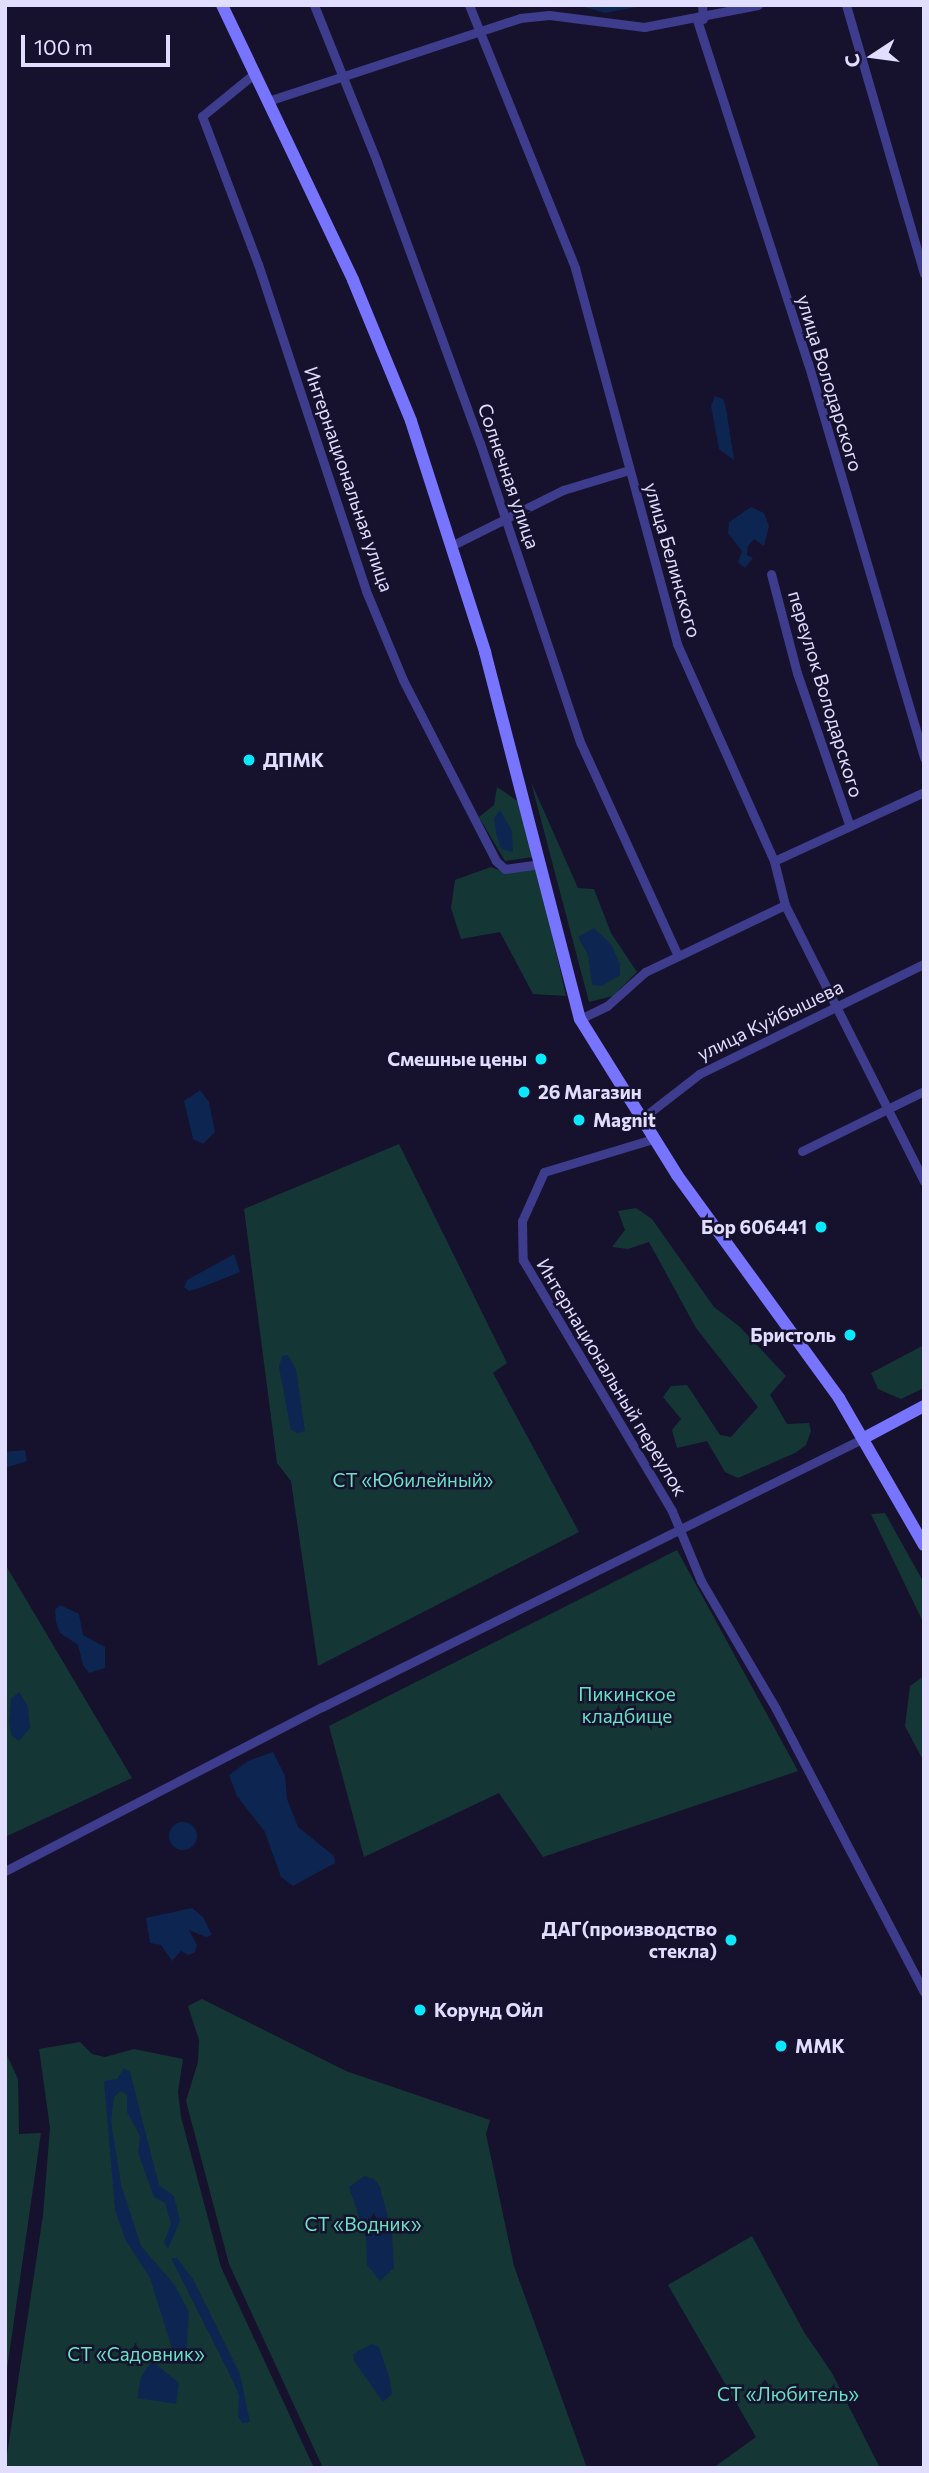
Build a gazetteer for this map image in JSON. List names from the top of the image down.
{
  "streets": {
    "street": [
      "улица Володарского",
      "Солнечная улица",
      "Интернациональная улица",
      "улица Белинского",
      "переулок Володарского",
      "улица Куйбышева",
      "Интернациональный переулок"
    ]
  },
  "crossings": [
    ["улица Белинского", "улица Куйбышева"]
  ],
  "parks": [
    "СТ «Юбилейный»",
    "Пикинское кладбище",
    "СТ «Водник»",
    "СТ «Садовник»",
    "СТ «Любитель»"
  ],
  "places": [
    "ДПМК",
    "Смешные цены",
    "26 Магазин",
    "Magnit",
    "Бор 606441",
    "Бристоль",
    "ДАГ(производство стекла)",
    "Корунд Ойл",
    "ММК"
  ],
  "scale_bar": "100 m",
  "north": "left"
}
